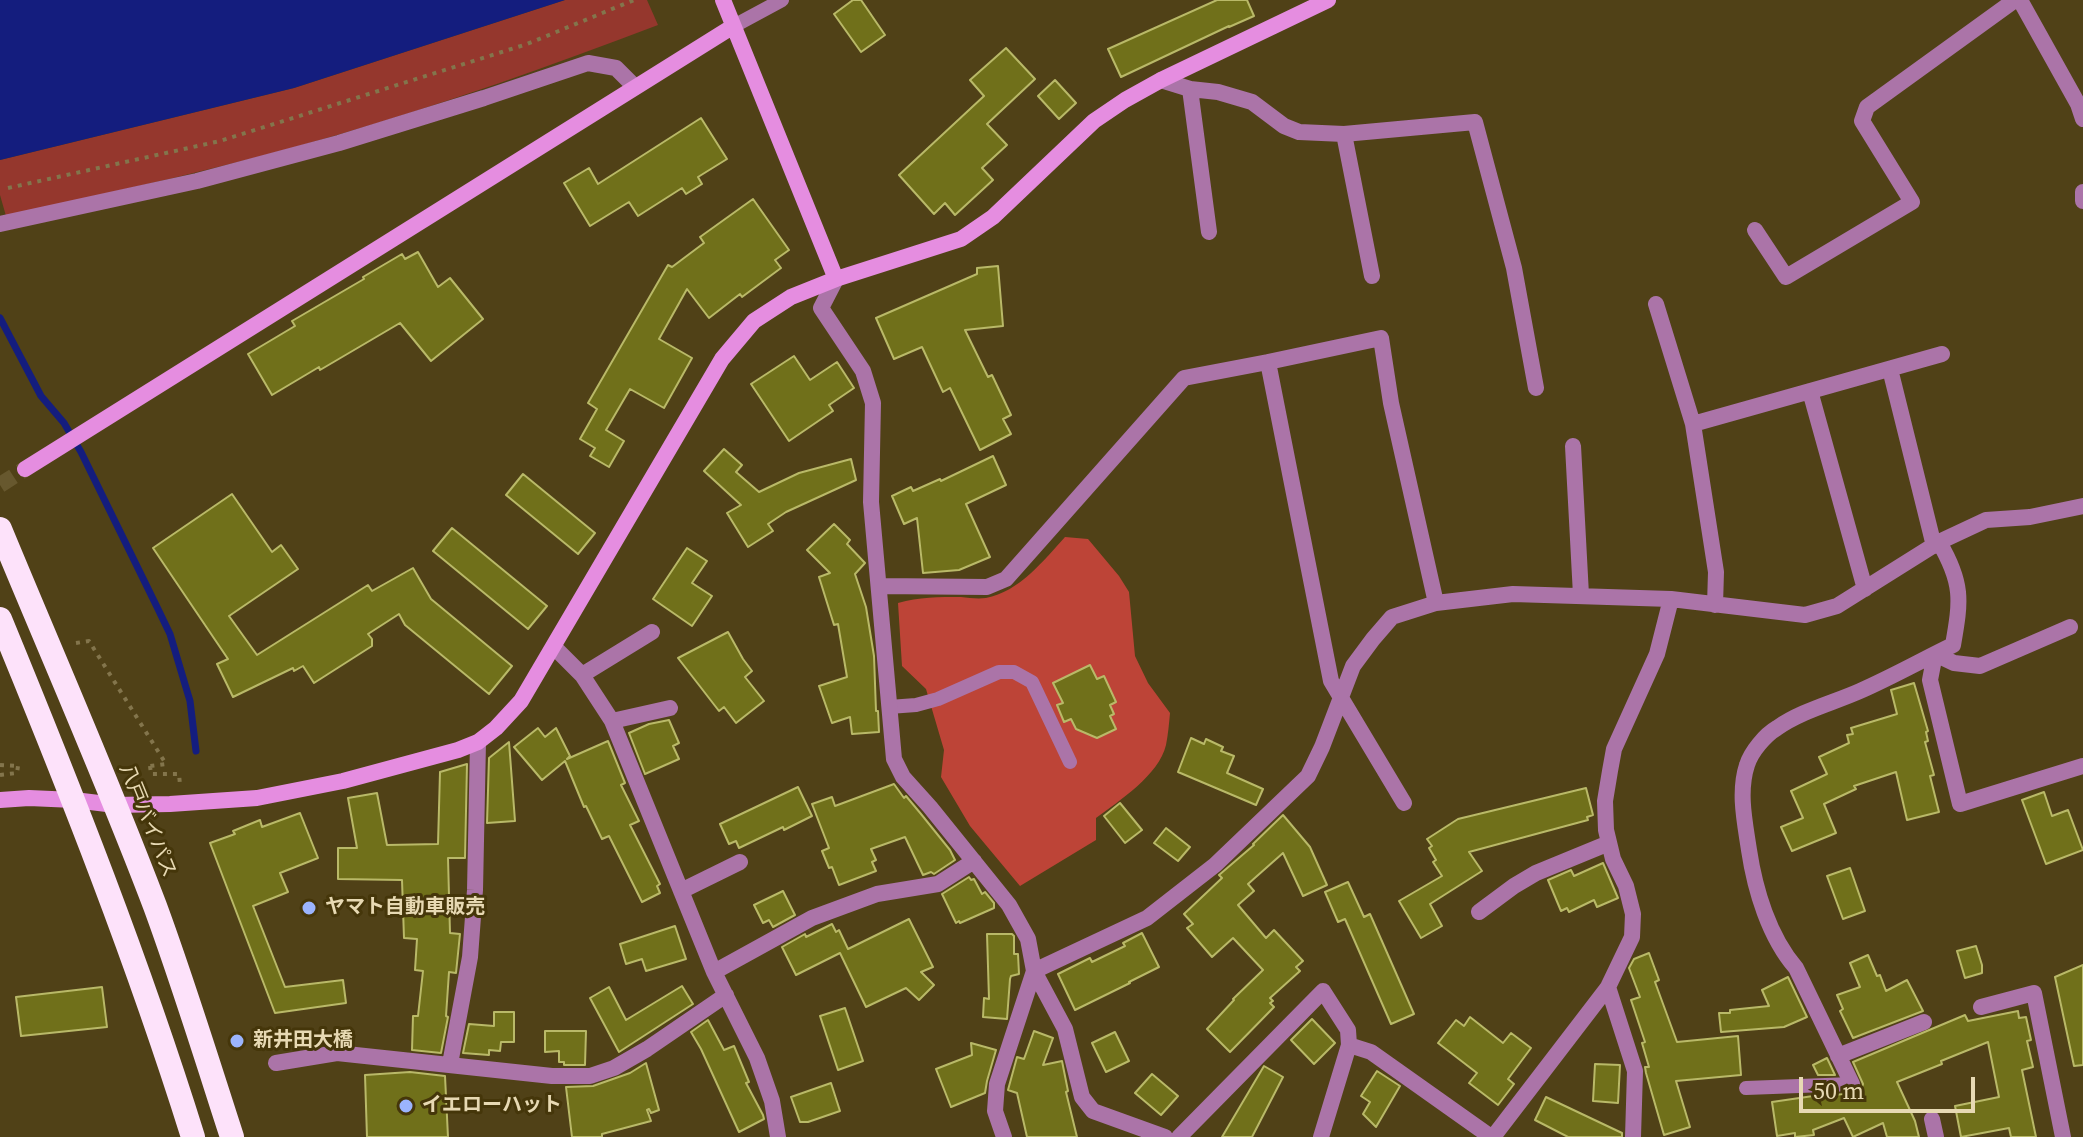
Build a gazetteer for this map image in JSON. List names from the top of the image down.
{
  "streets": {
    "highway": ["八戸バイパス"]
  },
  "places": ["ヤマト自動車販売", "新井田大橋", "イエローハット"],
  "scale_bar": "50 m"
}
